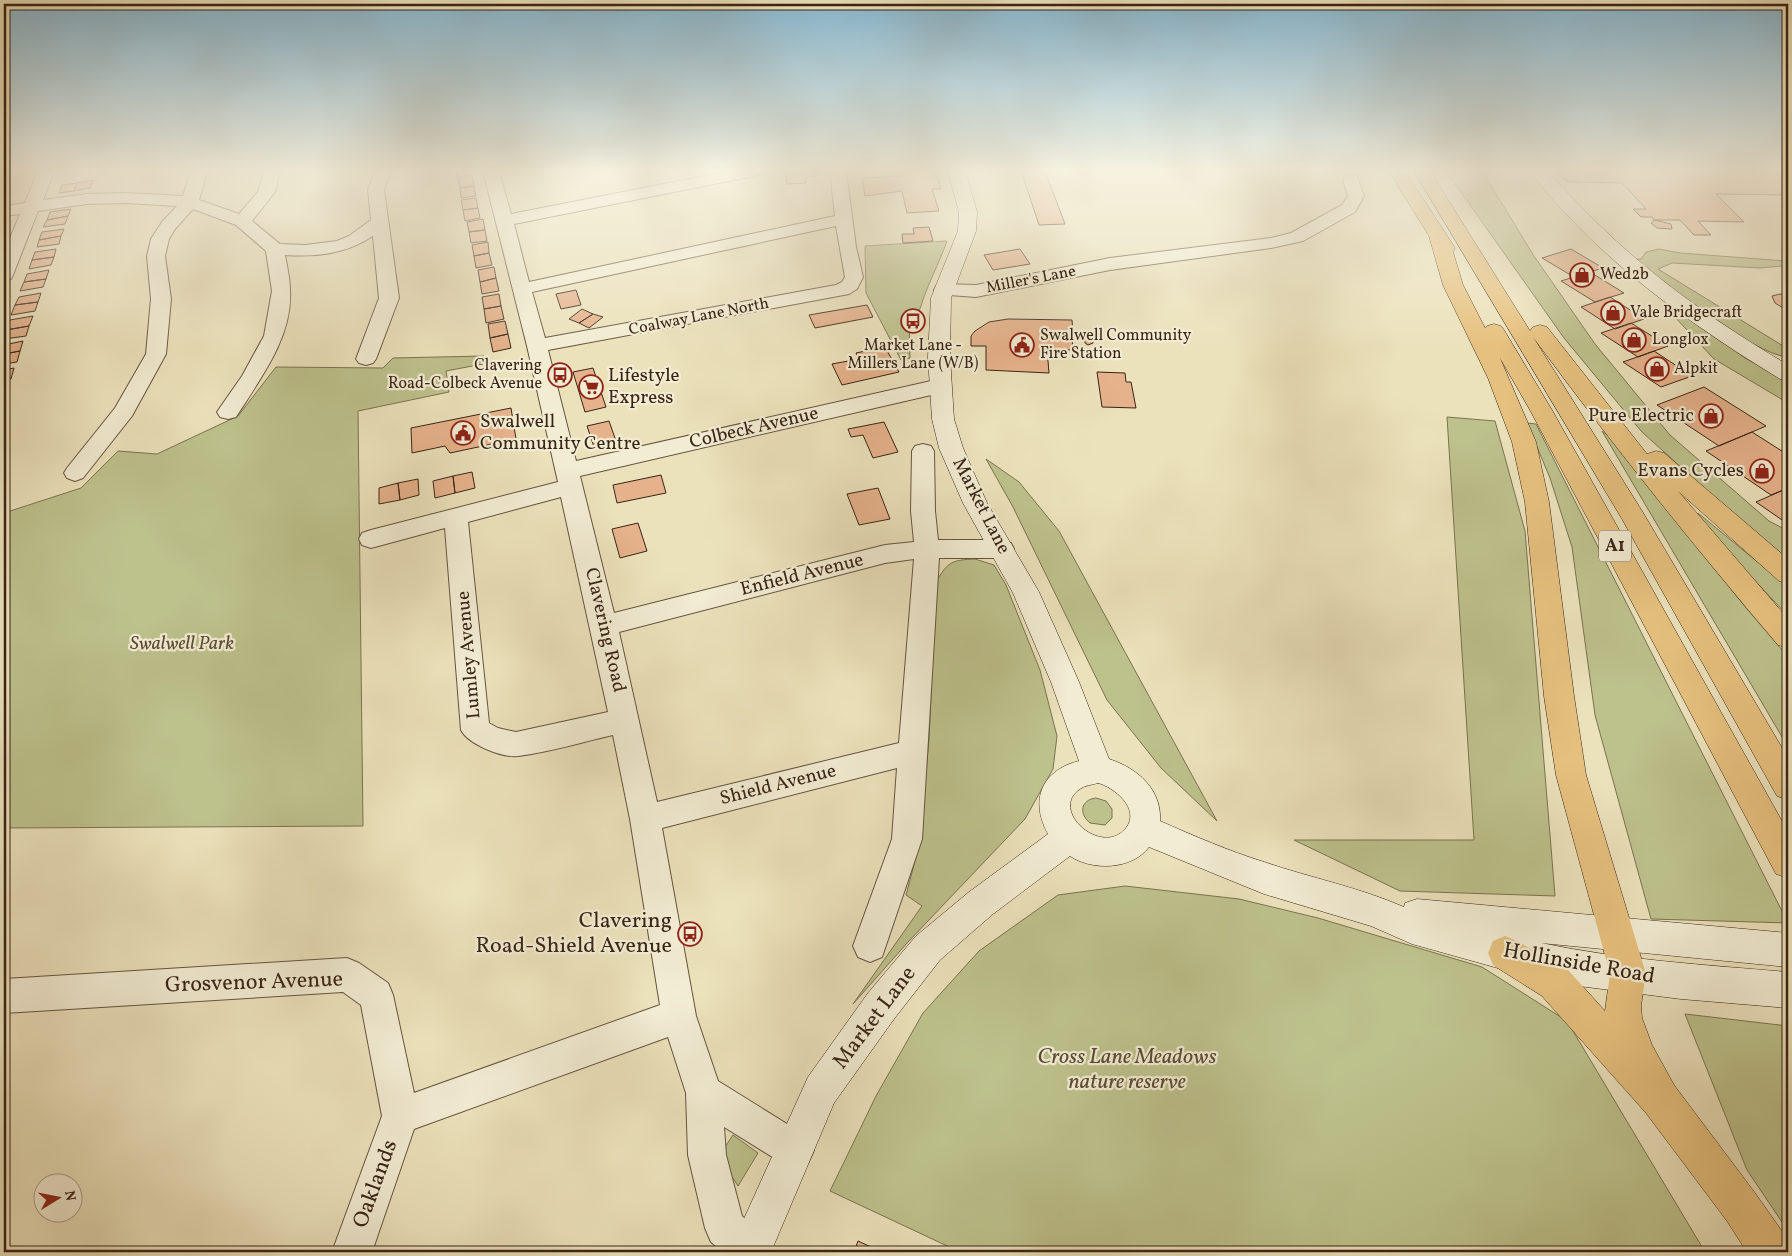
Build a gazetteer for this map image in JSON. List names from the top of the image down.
{
  "streets": {
    "highway": ["A1"],
    "street": [
      "Miller's Lane",
      "Coalway Lane North",
      "Colbeck Avenue",
      "Market Lane",
      "Enfield Avenue",
      "Clavering Road",
      "Lumley Avenue",
      "Shield Avenue",
      "Hollinside Road",
      "Grosvenor Avenue",
      "Oaklands"
    ]
  },
  "crossings": [
    ["Miller's Lane", "Market Lane"],
    ["Coalway Lane North", "Clavering Road"],
    ["Colbeck Avenue", "Market Lane"],
    ["Colbeck Avenue", "Clavering Road"],
    ["Colbeck Avenue", "Lumley Avenue"],
    ["Market Lane", "Enfield Avenue"],
    ["Market Lane", "Clavering Road"],
    ["Market Lane", "Shield Avenue"],
    ["Market Lane", "Hollinside Road"],
    ["Enfield Avenue", "Clavering Road"],
    ["Clavering Road", "Lumley Avenue"],
    ["Clavering Road", "Shield Avenue"],
    ["Grosvenor Avenue", "Oaklands"]
  ],
  "parks": ["Swalwell Park", "Cross Lane Meadows nature reserve"],
  "places": {
    "shop": [
      "Wed2b",
      "Vale Bridgecraft",
      "Longlox",
      "Alpkit",
      "Pure Electric",
      "Evans Cycles"
    ],
    "bus stop": ["Market Lane - Millers Lane (W/B)", "Clavering Road-Colbeck Avenue", "Clavering Road-Shield Avenue"],
    "public building": ["Swalwell Community Fire Station", "Swalwell Community Centre"],
    "supermarket": ["Lifestyle Express"]
  },
  "north": "right"
}
